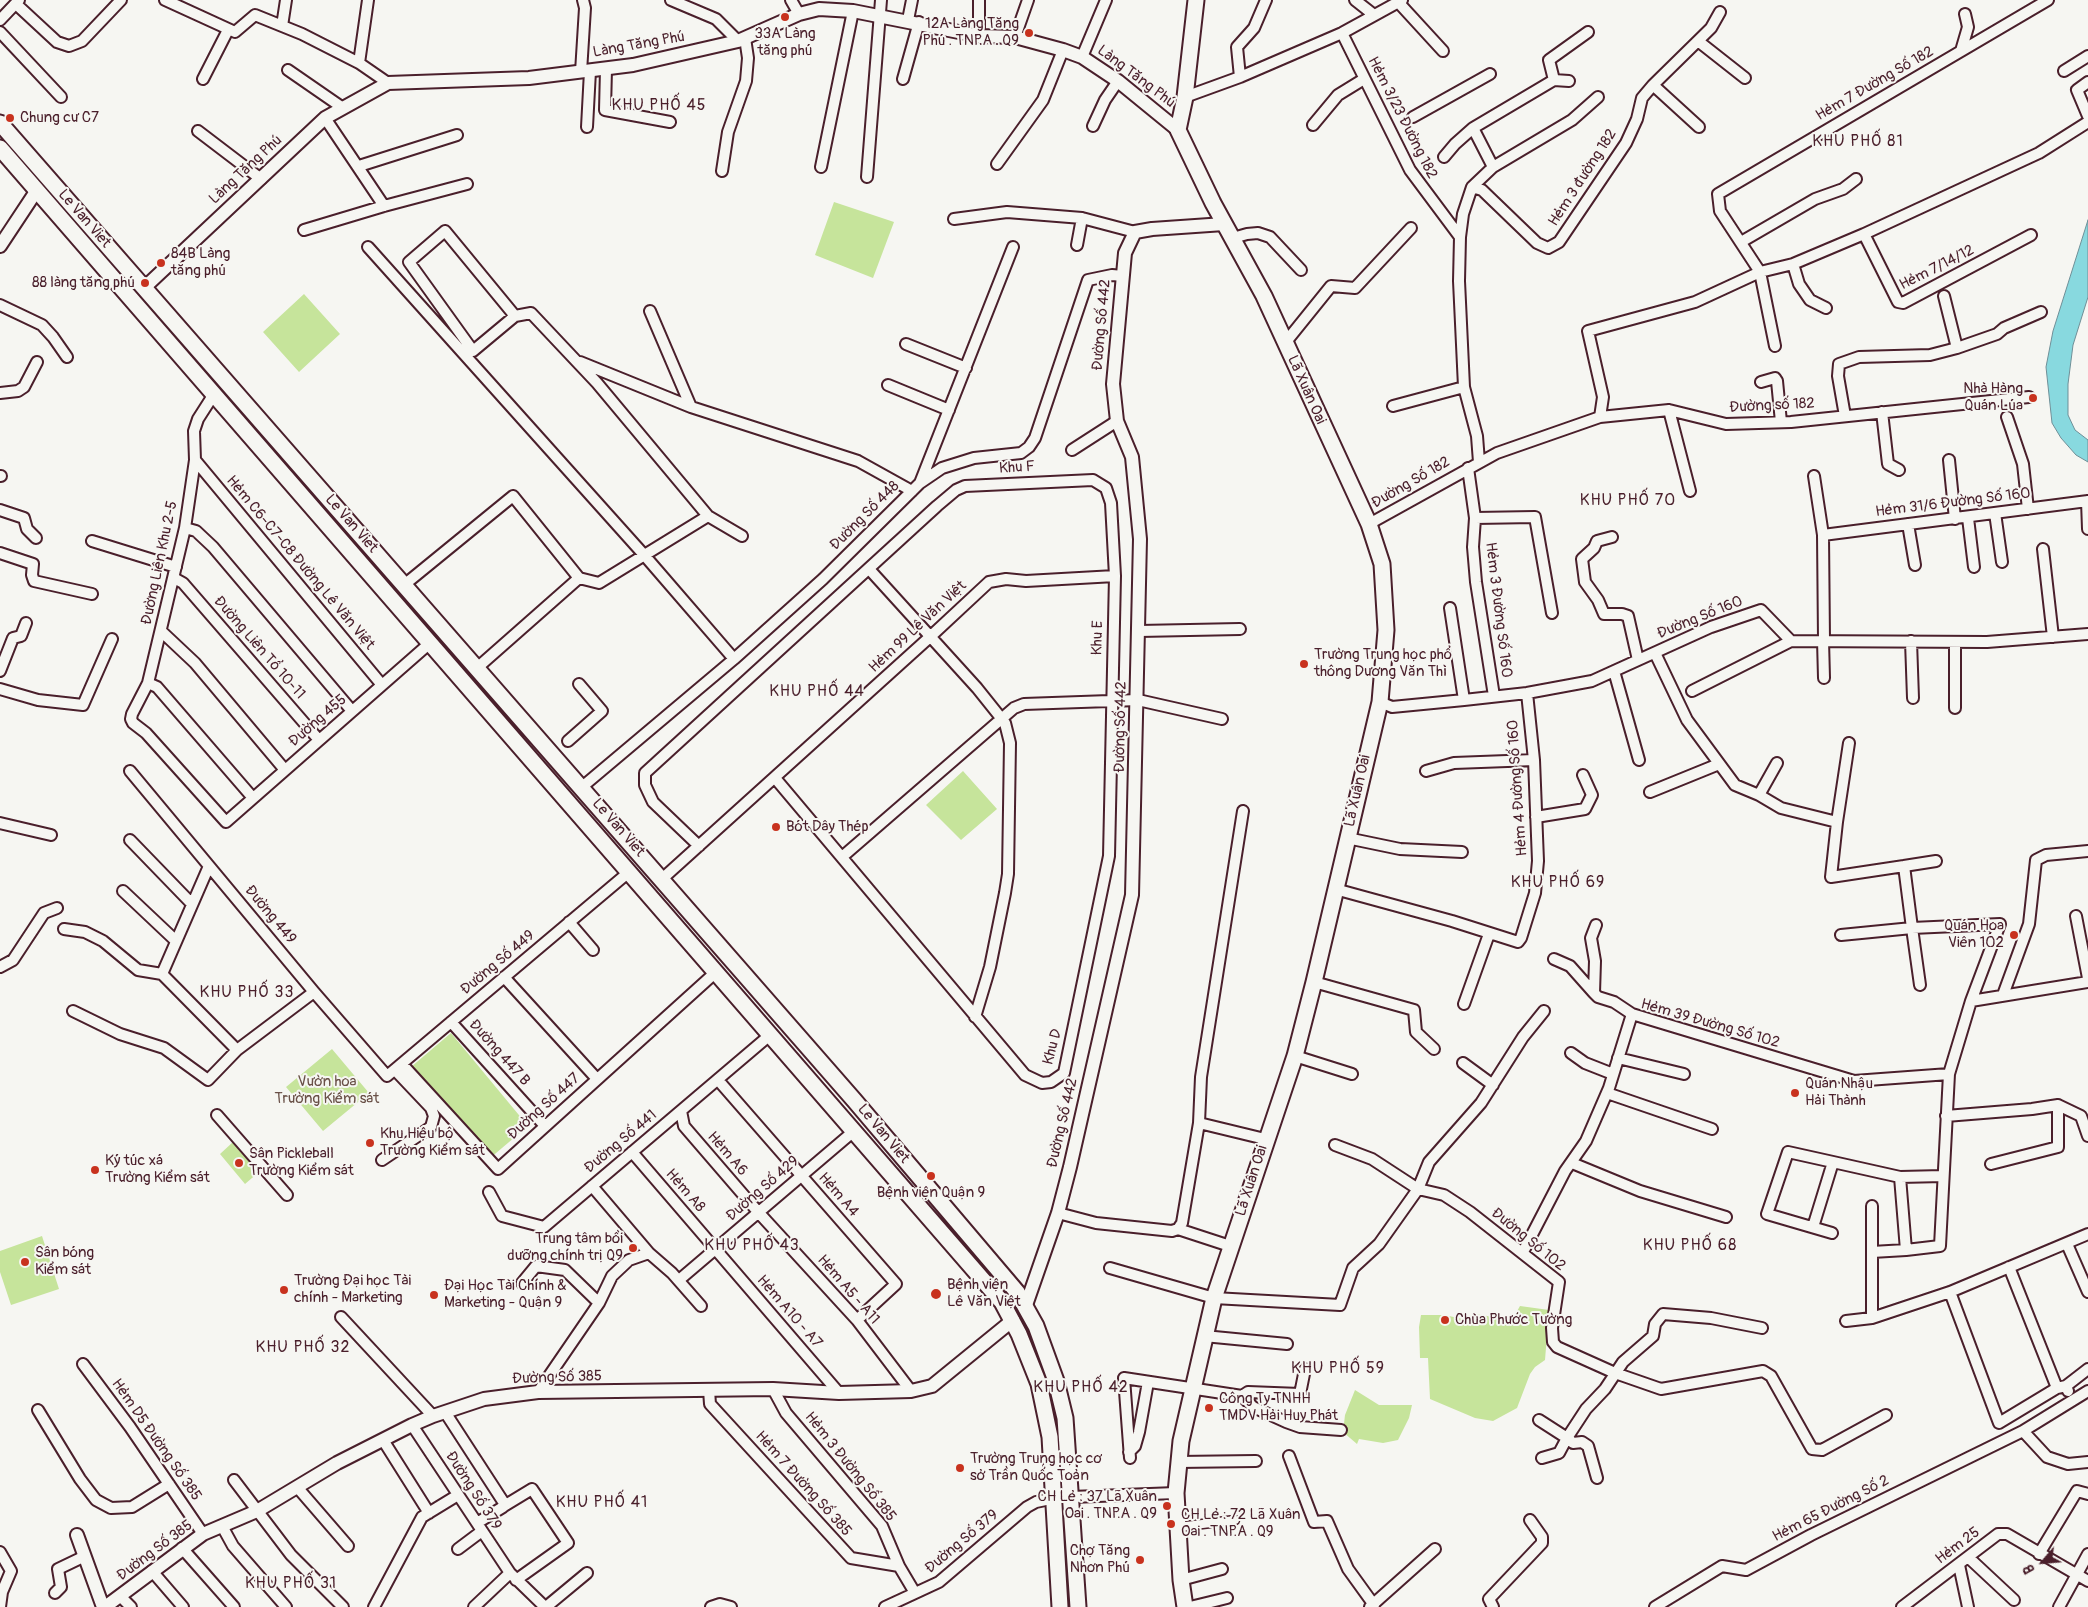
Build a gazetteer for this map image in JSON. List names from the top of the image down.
{
  "streets": {
    "main road": ["Le Van Viet", "Lã Xuân Oai"],
    "street": [
      "Làng Tăng Phú",
      "Hẻm 7 Đường Số 182",
      "Hẻm 3/23 Đường 182",
      "Hẻm 3 đường 182",
      "Hẻm 7/14/12",
      "Đường Số 442",
      "Đường số 182",
      "Khu F",
      "Đường Số 182",
      "Hẻm 31/6 Đường Số 160",
      "Đường Số 448",
      "Đường Liên Khu 2-5",
      "Hẻm C6-C7-C8 Đường Lê Văn Việt",
      "Hẻm 3 Đường Số 160",
      "Đường Số 160",
      "Hẻm 99 Lê Văn Việt",
      "Khu E",
      "Đường Liên Tổ 10-11",
      "Đường 455",
      "Hẻm 4 Đường Số 160",
      "Đường 449",
      "Đường Số 449",
      "Hẻm 39 Đường Số 102",
      "Khu D",
      "Đường 447 B",
      "Đường Số 447",
      "Đường Số 441",
      "Hẻm A6",
      "Đường Số 429",
      "Hẻm A8",
      "Hẻm A4",
      "Đường Số 102",
      "Hẻm A5 - A11",
      "Hẻm A10 - A7",
      "Đường Số 385",
      "Hẻm D5 Đường Số 385",
      "Hẻm 3 Đường Số 385",
      "Hẻm 7 Đường Số 385",
      "Đường Số 379",
      "Hẻm 65 Đường Số 2",
      "Hẻm 25"
    ]
  },
  "crossings": [
    ["Làng Tăng Phú", "Le Van Viet"],
    ["Làng Tăng Phú", "Lã Xuân Oai"],
    ["Le Van Viet", "Đường Số 442"],
    ["Le Van Viet", "Đường Số 448"],
    ["Le Van Viet", "Đường Liên Khu 2-5"],
    ["Le Van Viet", "Hẻm 99 Lê Văn Việt"],
    ["Le Van Viet", "Đường 455"],
    ["Le Van Viet", "Đường Số 449"],
    ["Le Van Viet", "Đường Số 447"],
    ["Le Van Viet", "Đường Số 441"],
    ["Le Van Viet", "Đường Số 429"],
    ["Le Van Viet", "Đường Số 385"],
    ["Le Van Viet", "Đường Số 379"],
    ["Đường Số 442", "Đường Số 448"],
    ["Lã Xuân Oai", "Đường Số 182"],
    ["Lã Xuân Oai", "Đường Số 160"],
    ["Đường số 182", "Đường Số 182"],
    ["Đường số 182", "Hẻm 3 Đường Số 160"],
    ["Khu F", "Hẻm 99 Lê Văn Việt"],
    ["Khu F", "Khu E"],
    ["Đường Số 182", "Hẻm 3 Đường Số 160"],
    ["Đường Liên Khu 2-5", "Hẻm C6-C7-C8 Đường Lê Văn Việt"],
    ["Đường Liên Khu 2-5", "Đường Liên Tổ 10-11"],
    ["Đường Liên Khu 2-5", "Đường 455"],
    ["Hẻm C6-C7-C8 Đường Lê Văn Việt", "Đường 455"],
    ["Hẻm 3 Đường Số 160", "Đường Số 160"],
    ["Đường Số 160", "Hẻm 4 Đường Số 160"],
    ["Hẻm 99 Lê Văn Việt", "Khu E"],
    ["Khu E", "Khu D"],
    ["Đường Liên Tổ 10-11", "Đường 455"],
    ["Đường 449", "Đường Số 449"],
    ["Đường 449", "Đường Số 447"],
    ["Đường Số 449", "Đường 447 B"],
    ["Đường Số 449", "Đường Số 447"],
    ["Hẻm 39 Đường Số 102", "Đường Số 102"],
    ["Đường 447 B", "Đường Số 447"],
    ["Đường Số 441", "Hẻm A6"],
    ["Đường Số 441", "Hẻm A8"],
    ["Đường Số 441", "Hẻm A4"],
    ["Hẻm A6", "Đường Số 429"],
    ["Hẻm A6", "Hẻm A5 - A11"],
    ["Đường Số 429", "Hẻm A8"],
    ["Đường Số 429", "Hẻm A4"],
    ["Đường Số 429", "Hẻm A5 - A11"],
    ["Đường Số 429", "Hẻm A10 - A7"],
    ["Hẻm A8", "Hẻm A10 - A7"],
    ["Hẻm A4", "Hẻm A5 - A11"],
    ["Hẻm A5 - A11", "Đường Số 385"],
    ["Hẻm A10 - A7", "Đường Số 385"],
    ["Đường Số 385", "Hẻm D5 Đường Số 385"],
    ["Đường Số 385", "Hẻm 3 Đường Số 385"],
    ["Đường Số 385", "Hẻm 7 Đường Số 385"],
    ["Đường Số 385", "Đường Số 379"],
    ["Hẻm 3 Đường Số 385", "Hẻm 7 Đường Số 385"],
    ["Hẻm 3 Đường Số 385", "Đường Số 379"]
  ],
  "districts": [
    "KHU PHỐ 45",
    "KHU PHỐ 81",
    "KHU PHỐ 70",
    "KHU PHỐ 44",
    "KHU PHỐ 69",
    "KHU PHỐ 33",
    "KHU PHỐ 43",
    "KHU PHỐ 68",
    "KHU PHỐ 32",
    "KHU PHỐ 59",
    "KHU PHỐ 42",
    "KHU PHỐ 41",
    "KHU PHỐ 31"
  ],
  "parks": ["Vườn hoa Trường Kiểm sát"],
  "places": [
    "33A Làng tăng phú",
    "12A Làng Tăng Phú . TNP.A . Q9",
    "Chung cư C7",
    "84B Làng tăng phú",
    "88 làng tăng phú",
    "Nhà Hàng Quán Lúa",
    "Trường Trung học phổ thông Dương Văn Thì",
    "Bót Dây Thép",
    "Quán Hoa Viên 102",
    "Quán Nhậu Hải Thành",
    "Khu Hiệu bộ Trường Kiểm sát",
    "Sân Pickleball Trường Kiểm sát",
    "Ký túc xá Trường Kiểm sát",
    "Bệnh viện Quận 9",
    "Trung tâm bồi dưỡng chính trị Q9",
    "Sân bóng Kiểm sát",
    "Trường Đại học Tài chính - Marketing",
    "Bệnh viện Lê Văn Việt",
    "Đại Học Tài Chính & Marketing - Quận 9",
    "Chùa Phước Tường",
    "Công Ty TNHH TMDV Hải Huy Phát",
    "Trường Trung học cơ sở Trần Quốc Toản",
    "CH Lẻ : 37 Lã Xuân Oai . TNP.A . Q9",
    "CH Lẻ : 72 Lã Xuân Oai . TNP.A . Q9",
    "Chợ Tăng Nhơn Phú"
  ],
  "north": "bottom left"
}
